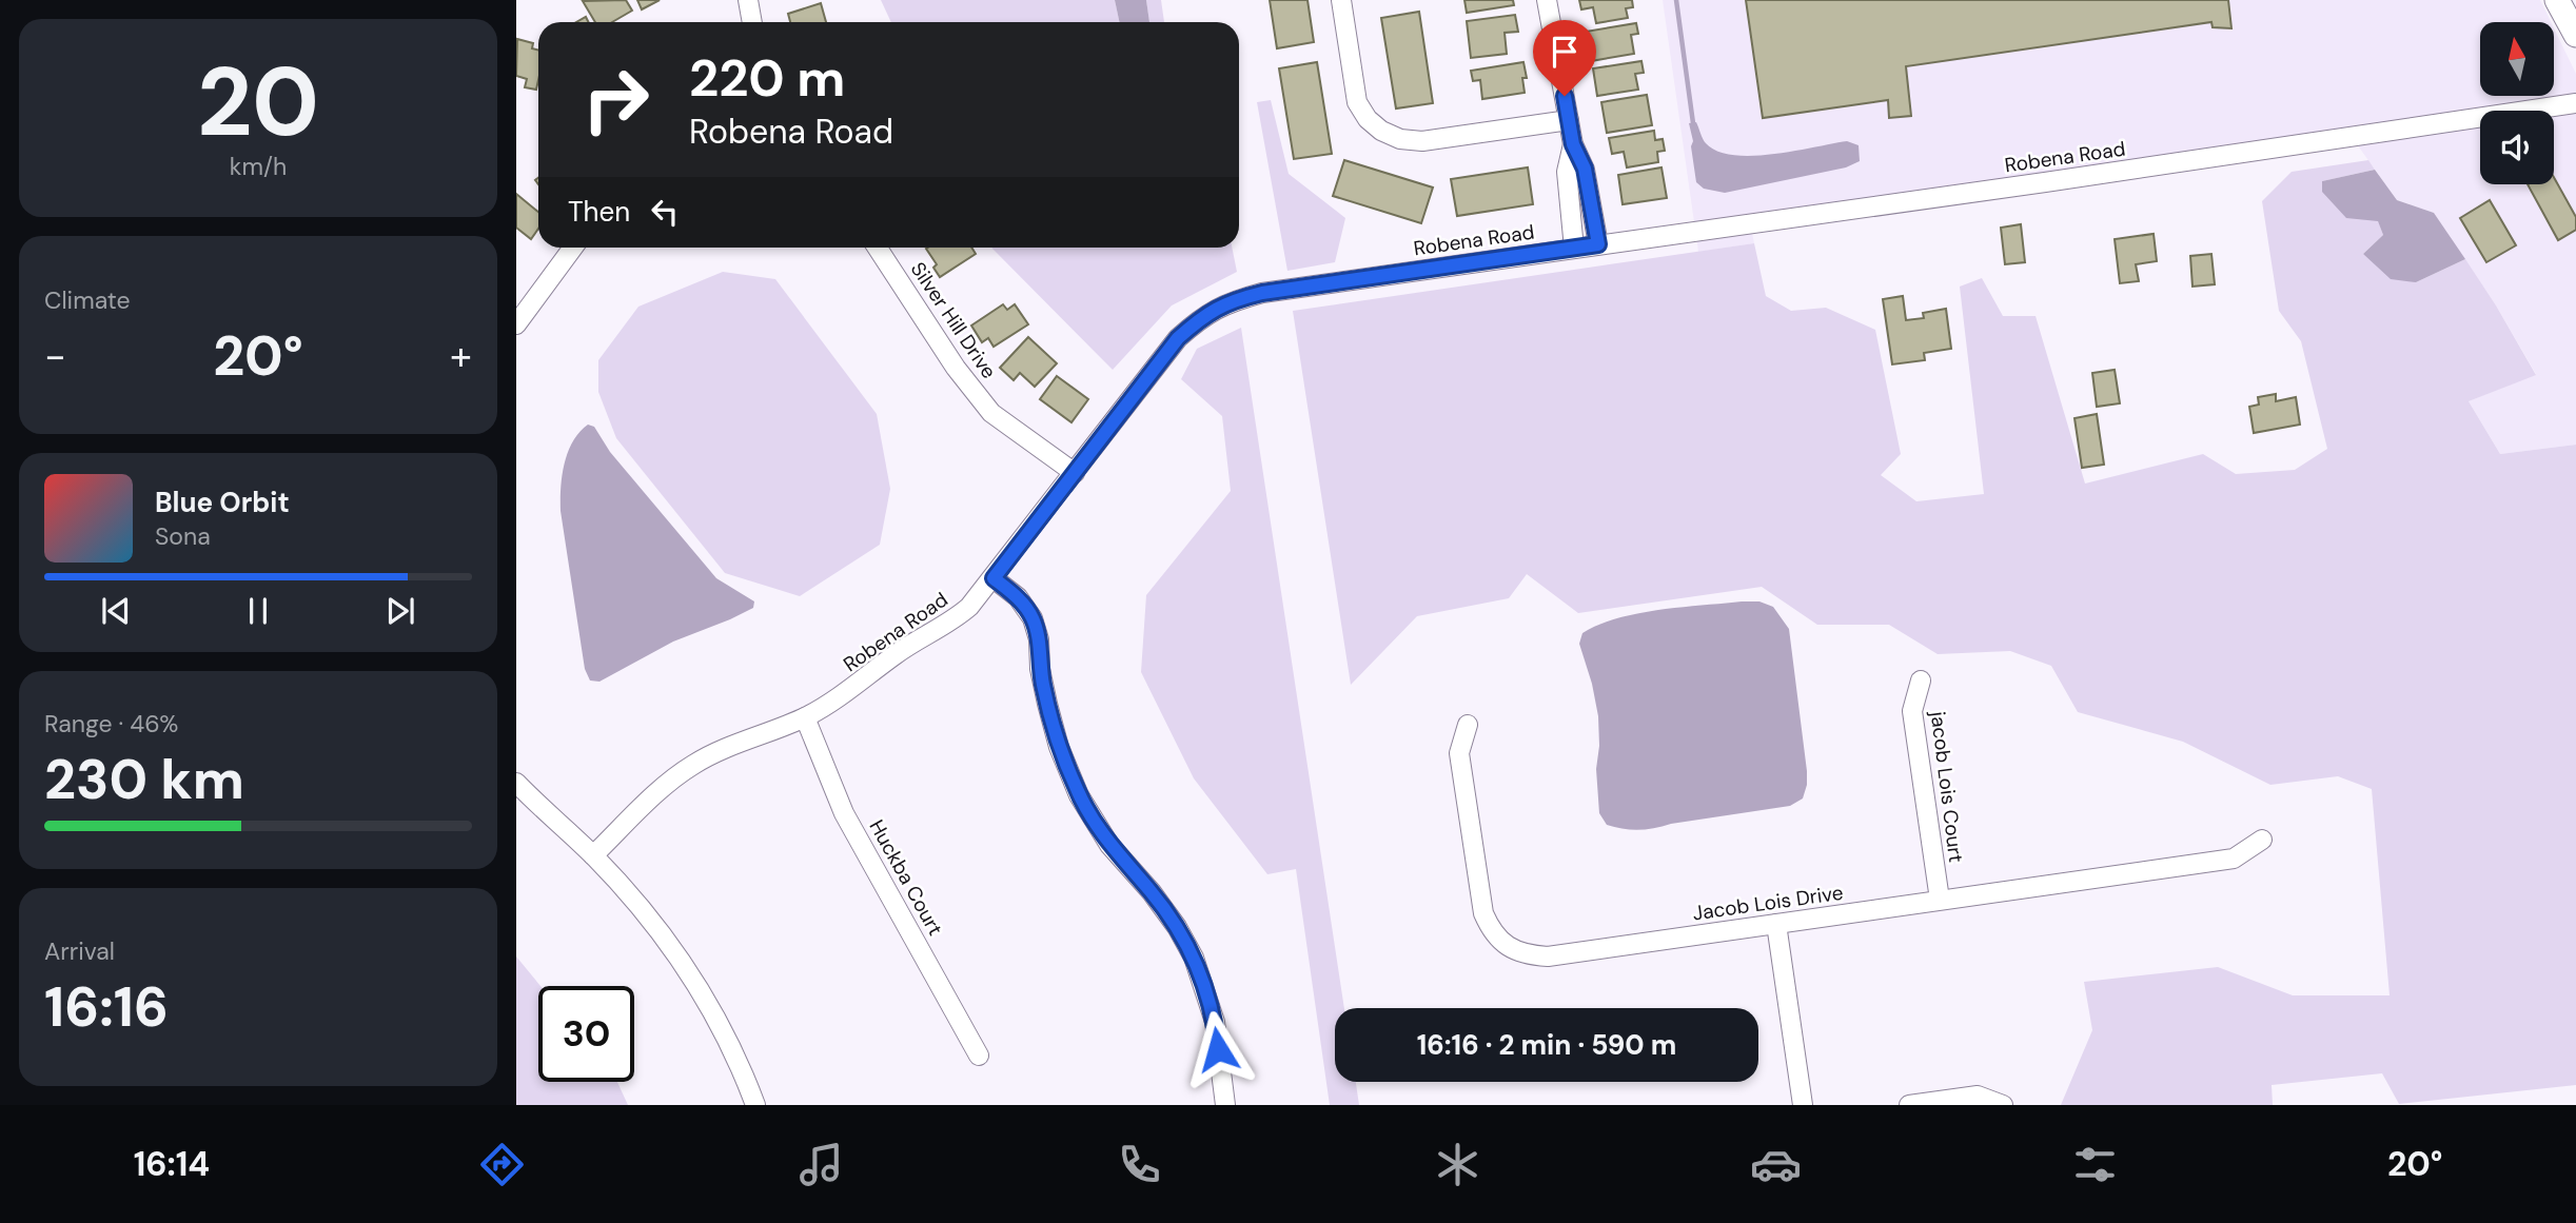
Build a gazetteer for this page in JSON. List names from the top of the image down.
{
  "streets": {
    "street": [
      "Robena Road",
      "Silver Hill Drive",
      "jacob Lois Court",
      "Huckba Court",
      "Jacob Lois Drive"
    ]
  },
  "crossings": [
    ["Robena Road", "Silver Hill Drive"],
    ["Robena Road", "Huckba Court"],
    ["jacob Lois Court", "Jacob Lois Drive"]
  ],
  "north": "top",
  "page": {
    "tile": [
      ["20", "km/h"],
      "Climate",
      ["Range · 46%", "230 km"],
      ["Arrival", "16:16"]
    ],
    "turn": ["220 m", "Robena Road"],
    "then": "Then",
    "heat": ["−", "20°", "+"],
    "song": ["Blue Orbit", "Sona"],
    "limit": "30",
    "trip": "16:16 · 2 min · 590 m",
    "tabs": ["16:14", "20°"]
  }
}
